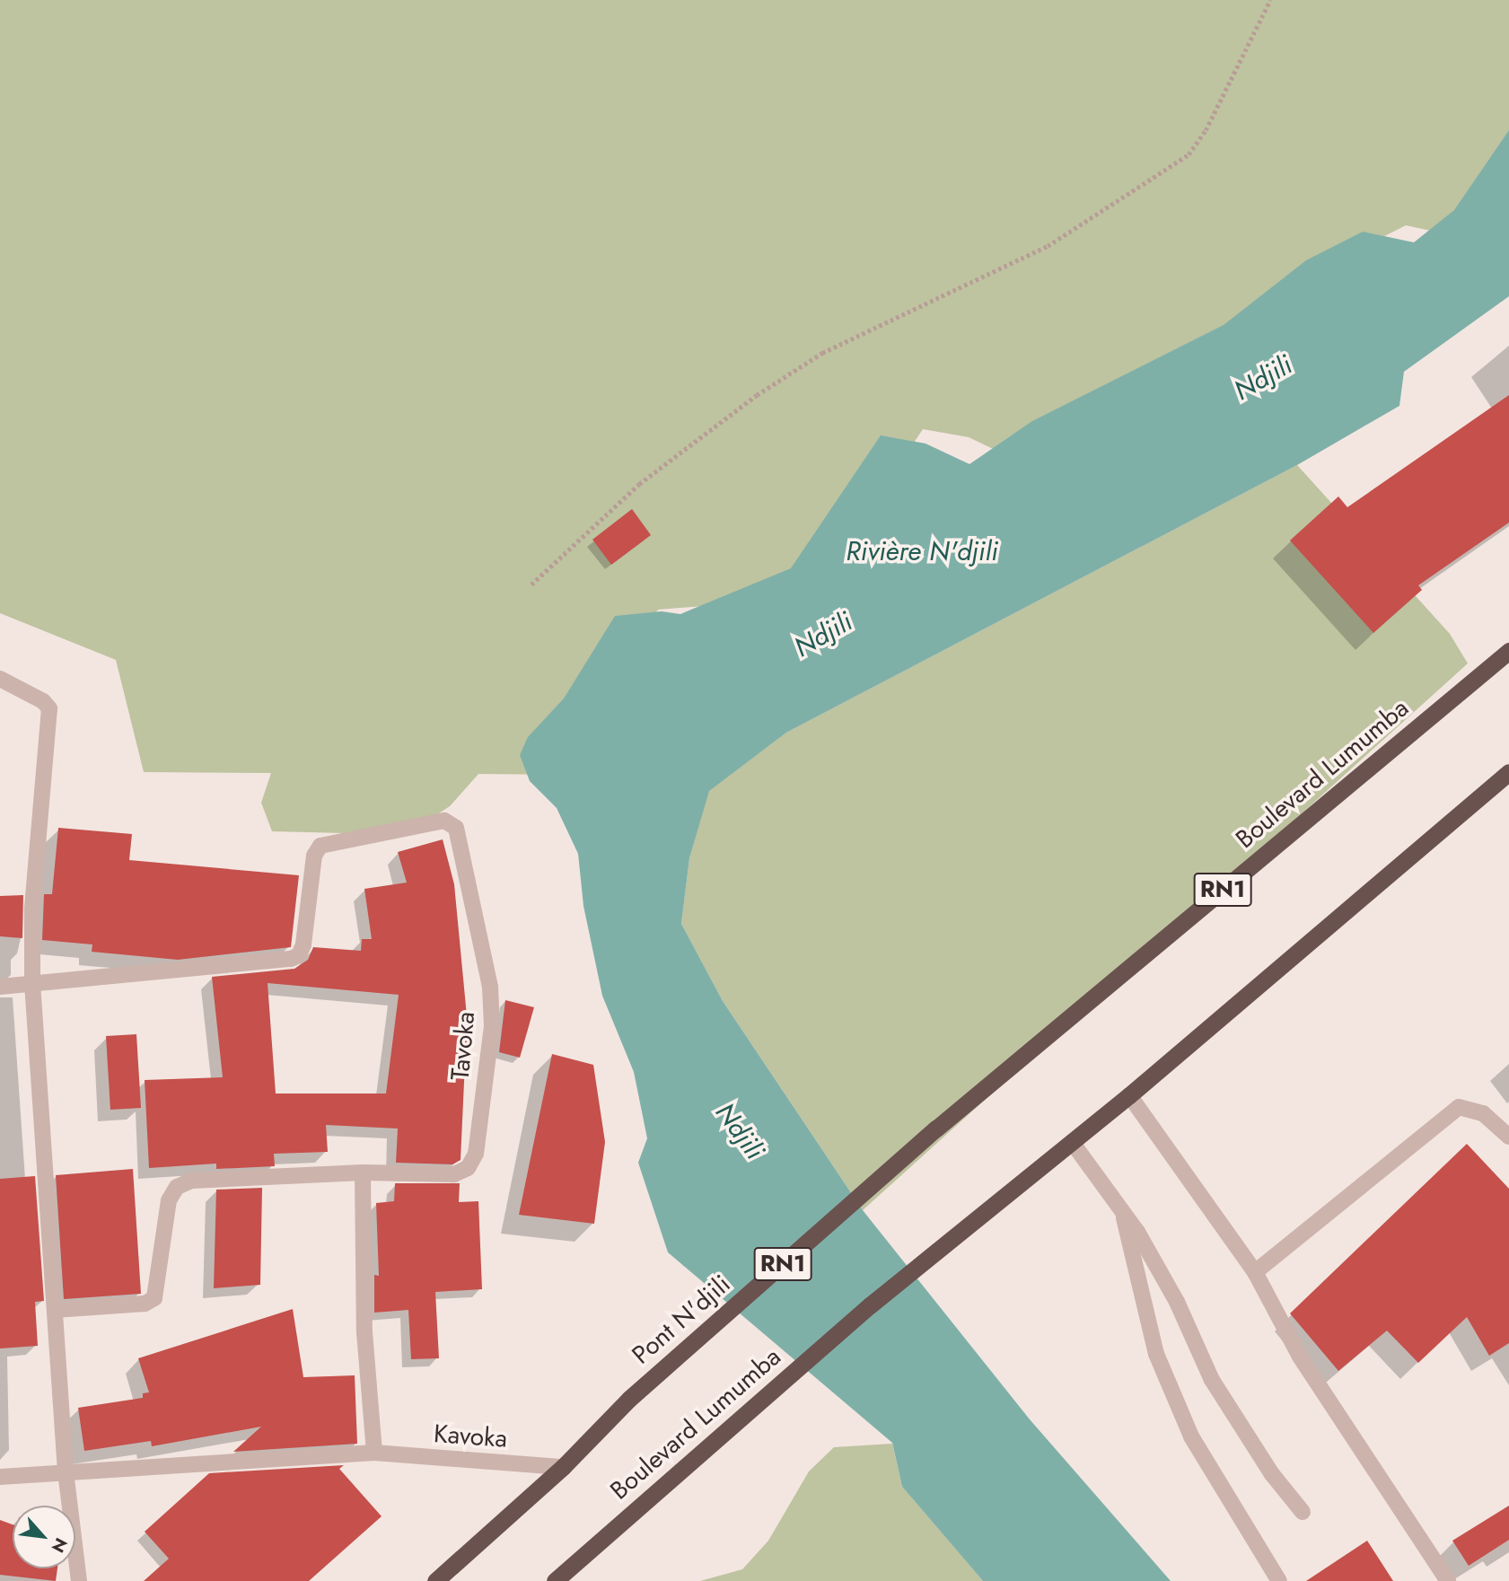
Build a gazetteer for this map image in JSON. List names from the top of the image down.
{
  "streets": {
    "highway": ["Boulevard Lumumba", "RN1", "Pont N'djili"],
    "street": ["Tavoka", "Kavoka"]
  },
  "crossings": [
    ["Boulevard Lumumba", "Pont N'djili"],
    ["RN1", "Pont N'djili"],
    ["RN1", "Kavoka"],
    ["Pont N'djili", "Kavoka"]
  ],
  "water": ["Ndjili", "Rivière N'djili"],
  "north": "bottom right"
}
